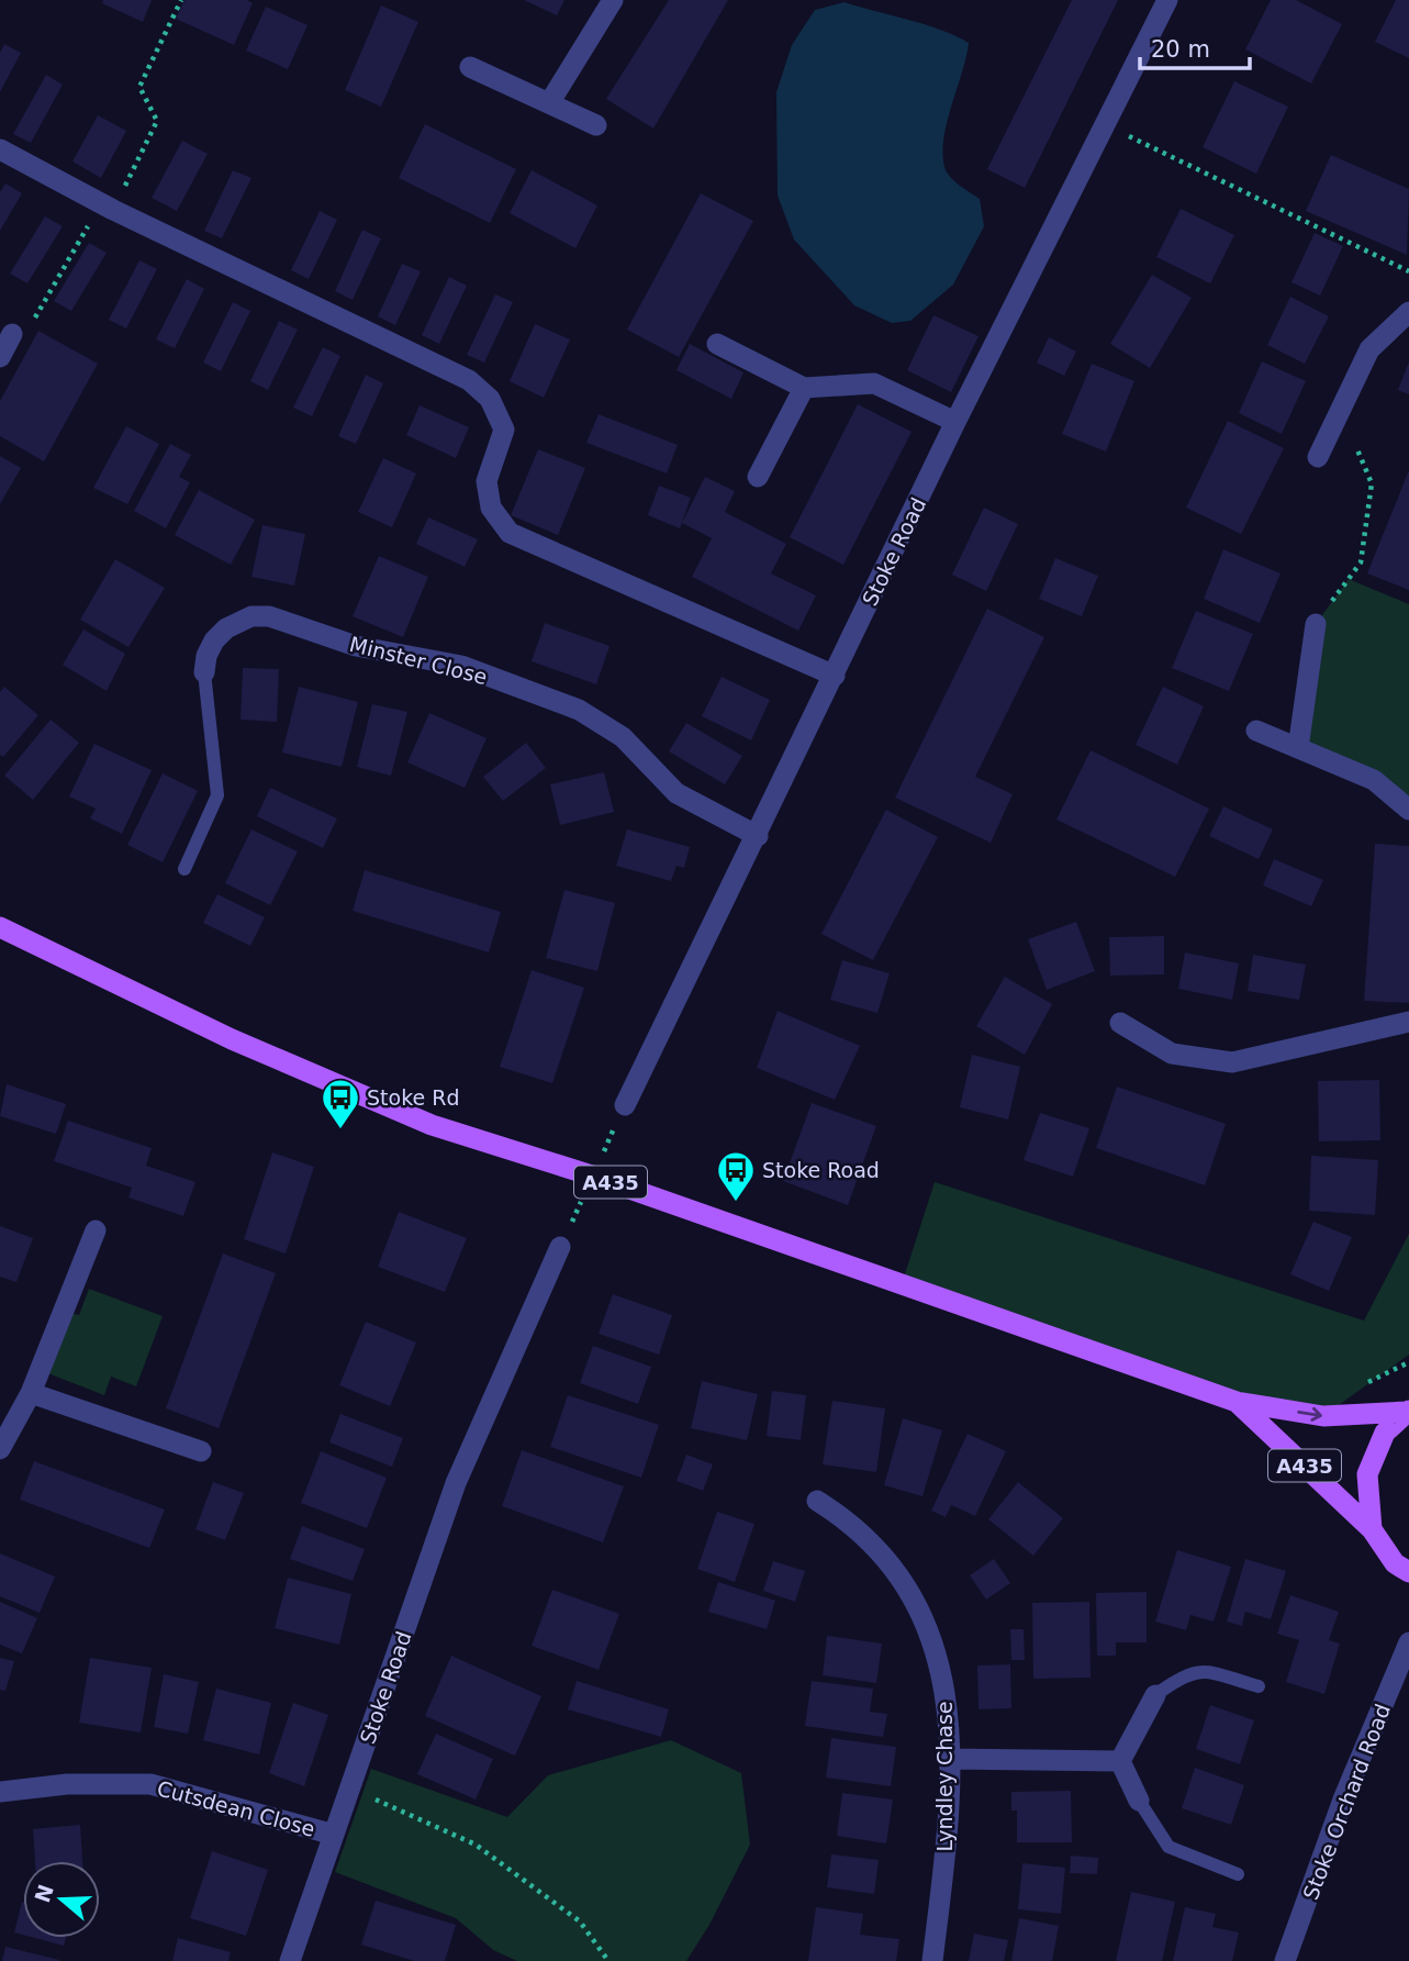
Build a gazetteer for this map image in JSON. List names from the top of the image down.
{
  "streets": {
    "main road": ["A435"],
    "street": [
      "Stoke Road",
      "Minster Close",
      "Lyndley Chase",
      "Stoke Orchard Road",
      "Cutsdean Close"
    ]
  },
  "crossings": [
    ["Stoke Road", "Minster Close"],
    ["Stoke Road", "Cutsdean Close"]
  ],
  "places": {
    "bus stop": ["Stoke Rd", "Stoke Road"]
  },
  "scale_bar": "20 m",
  "north": "left"
}
